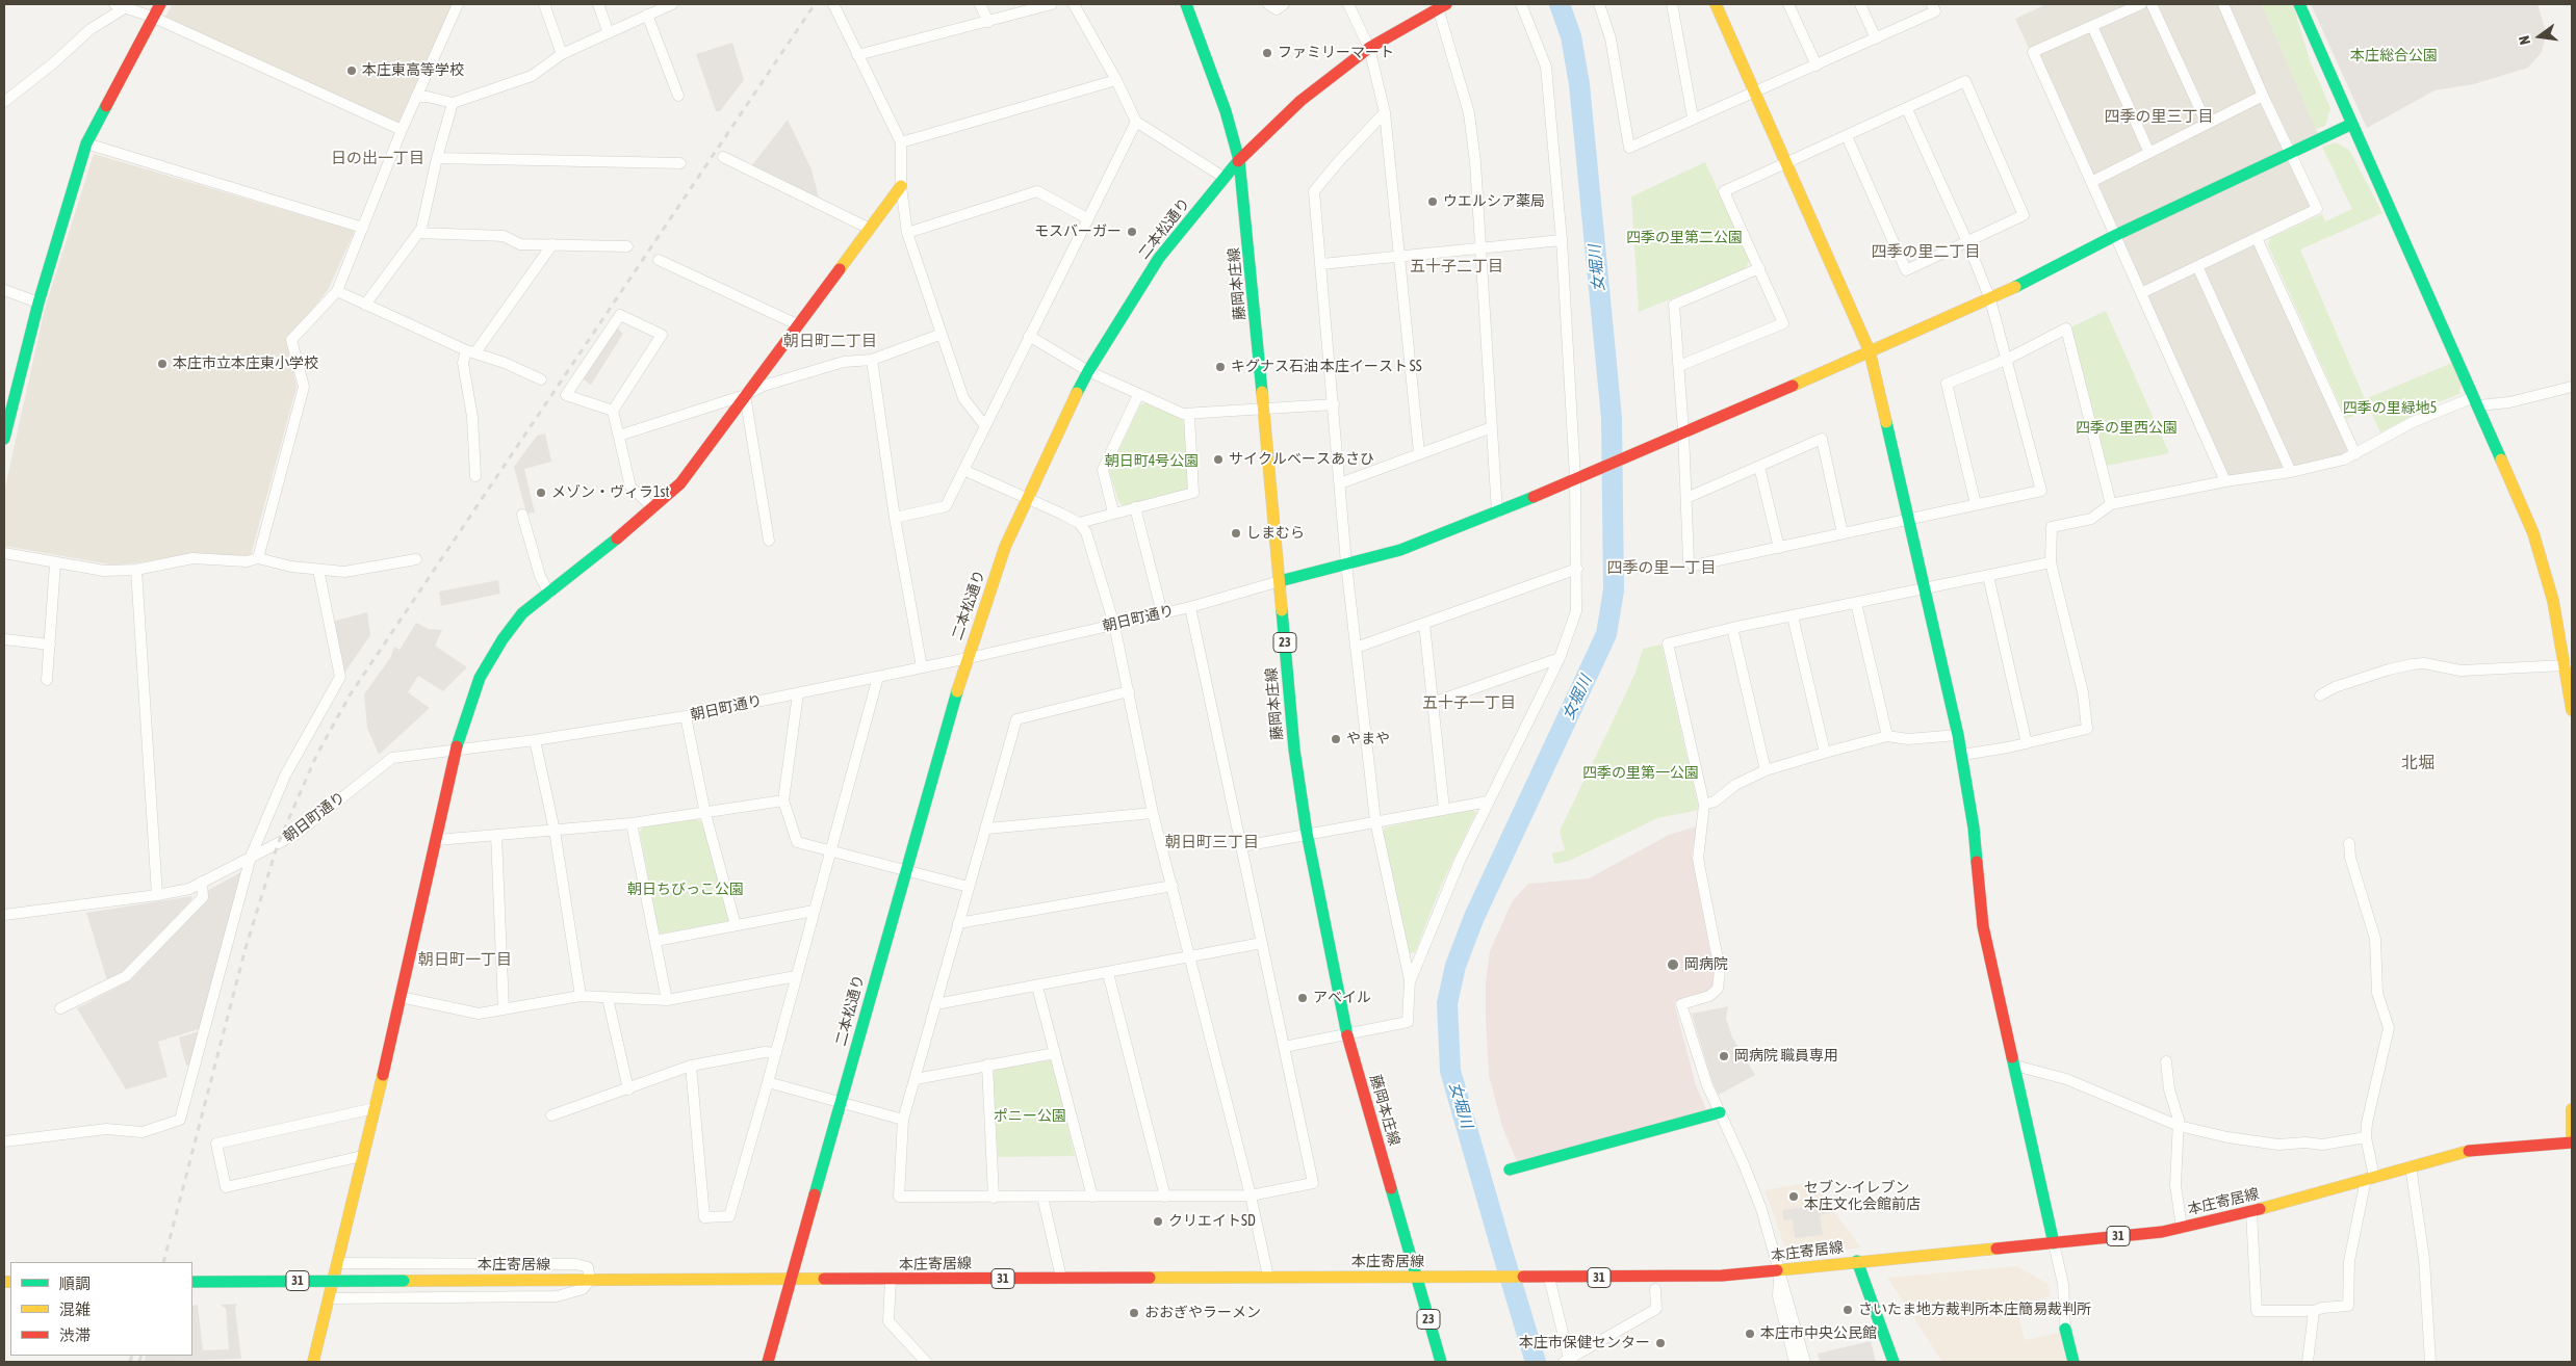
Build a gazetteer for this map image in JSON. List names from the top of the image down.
{
  "streets": {
    "street": [
      "二本松通り",
      "藤岡本庄線",
      "朝日町通り",
      "23",
      "本庄寄居線",
      "31"
    ]
  },
  "crossings": [
    ["二本松通り", "藤岡本庄線"],
    ["二本松通り", "朝日町通り"],
    ["二本松通り", "本庄寄居線"],
    ["藤岡本庄線", "朝日町通り"],
    ["藤岡本庄線", "本庄寄居線"]
  ],
  "districts": [
    "四季の里三丁目",
    "日の出一丁目",
    "四季の里二丁目",
    "五十子二丁目",
    "朝日町二丁目",
    "四季の里一丁目",
    "五十子一丁目",
    "北堀",
    "朝日町三丁目",
    "朝日町一丁目"
  ],
  "water": ["女堀川"],
  "parks": [
    "本庄総合公園",
    "四季の里第二公園",
    "四季の里緑地5",
    "四季の里西公園",
    "朝日町4号公園",
    "四季の里第一公園",
    "朝日ちびっこ公園",
    "ポニー公園"
  ],
  "places": [
    "ファミリーマート",
    "本庄東高等学校",
    "ウエルシア薬局",
    "モスバーガー",
    "本庄市立本庄東小学校",
    "キグナス石油 本庄イースト SS",
    "サイクルベースあさひ",
    "メゾン・ヴィラ1st",
    "しまむら",
    "やまや",
    "岡病院",
    "アベイル",
    "岡病院 職員専用",
    "セブン-イレブン 本庄文化会館前店",
    "クリエイトSD",
    "さいたま地方裁判所本庄簡易裁判所",
    "おおぎやラーメン",
    "本庄市中央公民館",
    "本庄市保健センター"
  ],
  "legend": ["順調", "混雑", "渋滞"],
  "north": "left"
}
